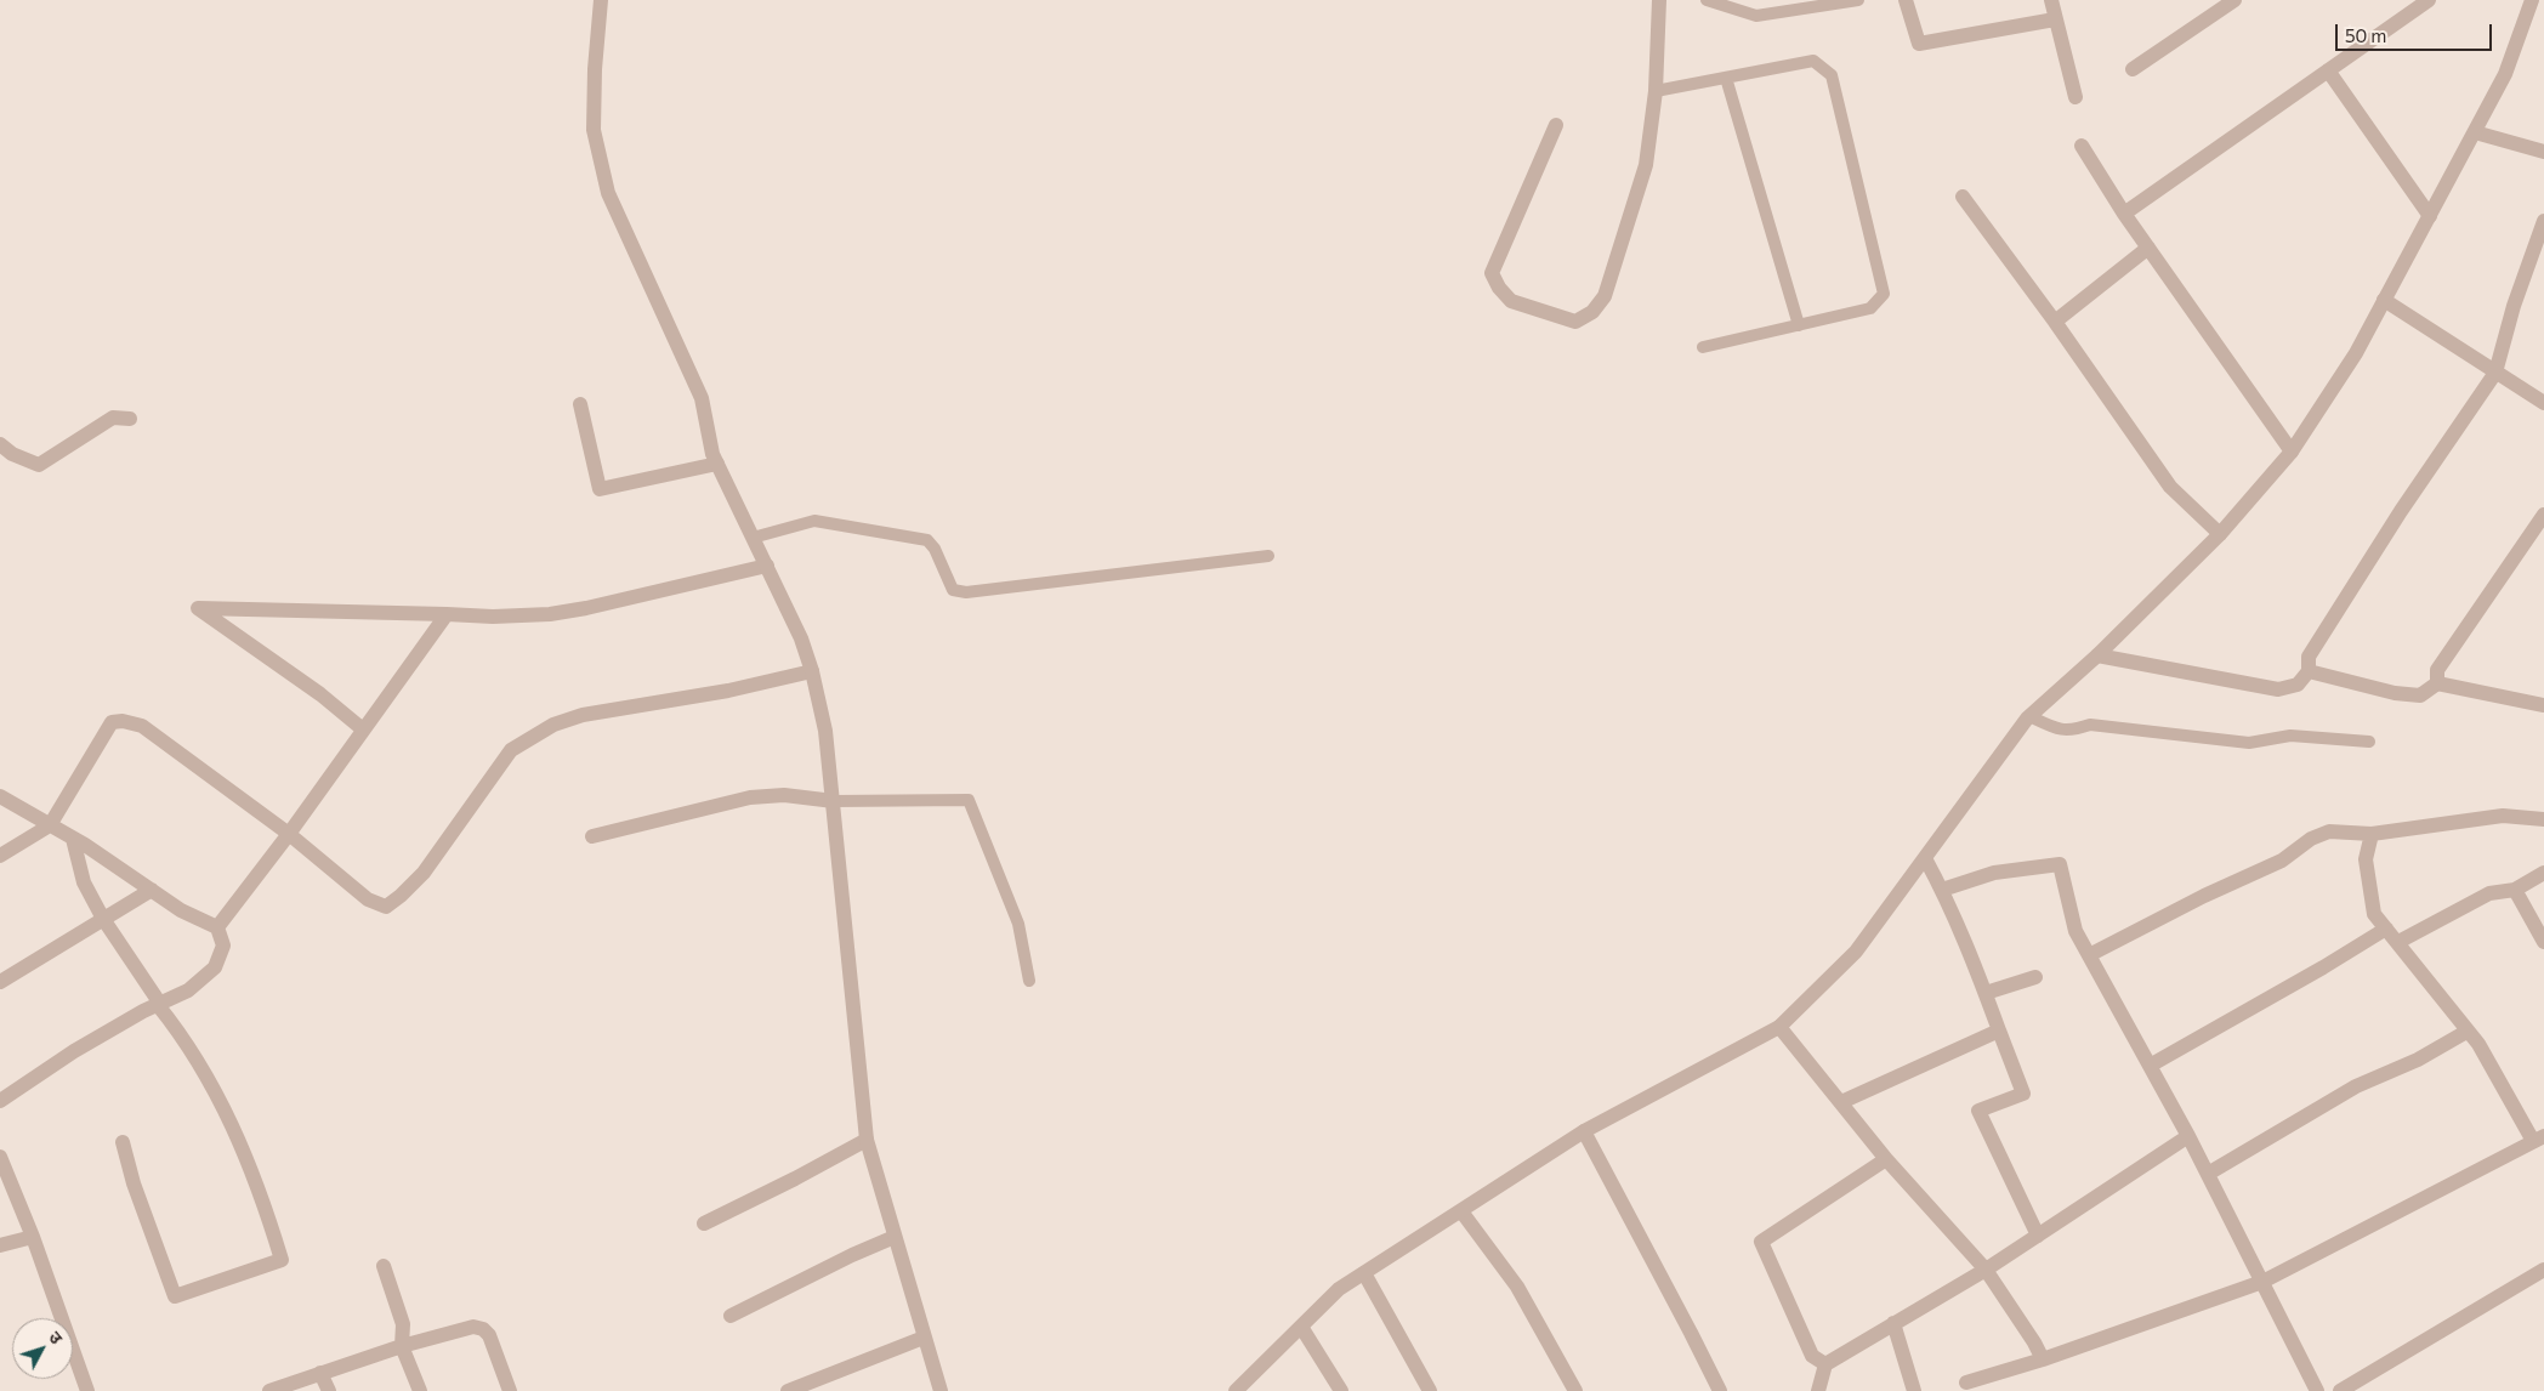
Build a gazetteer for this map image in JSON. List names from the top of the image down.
{
  "scale_bar": "50 m",
  "north": "top right"
}
